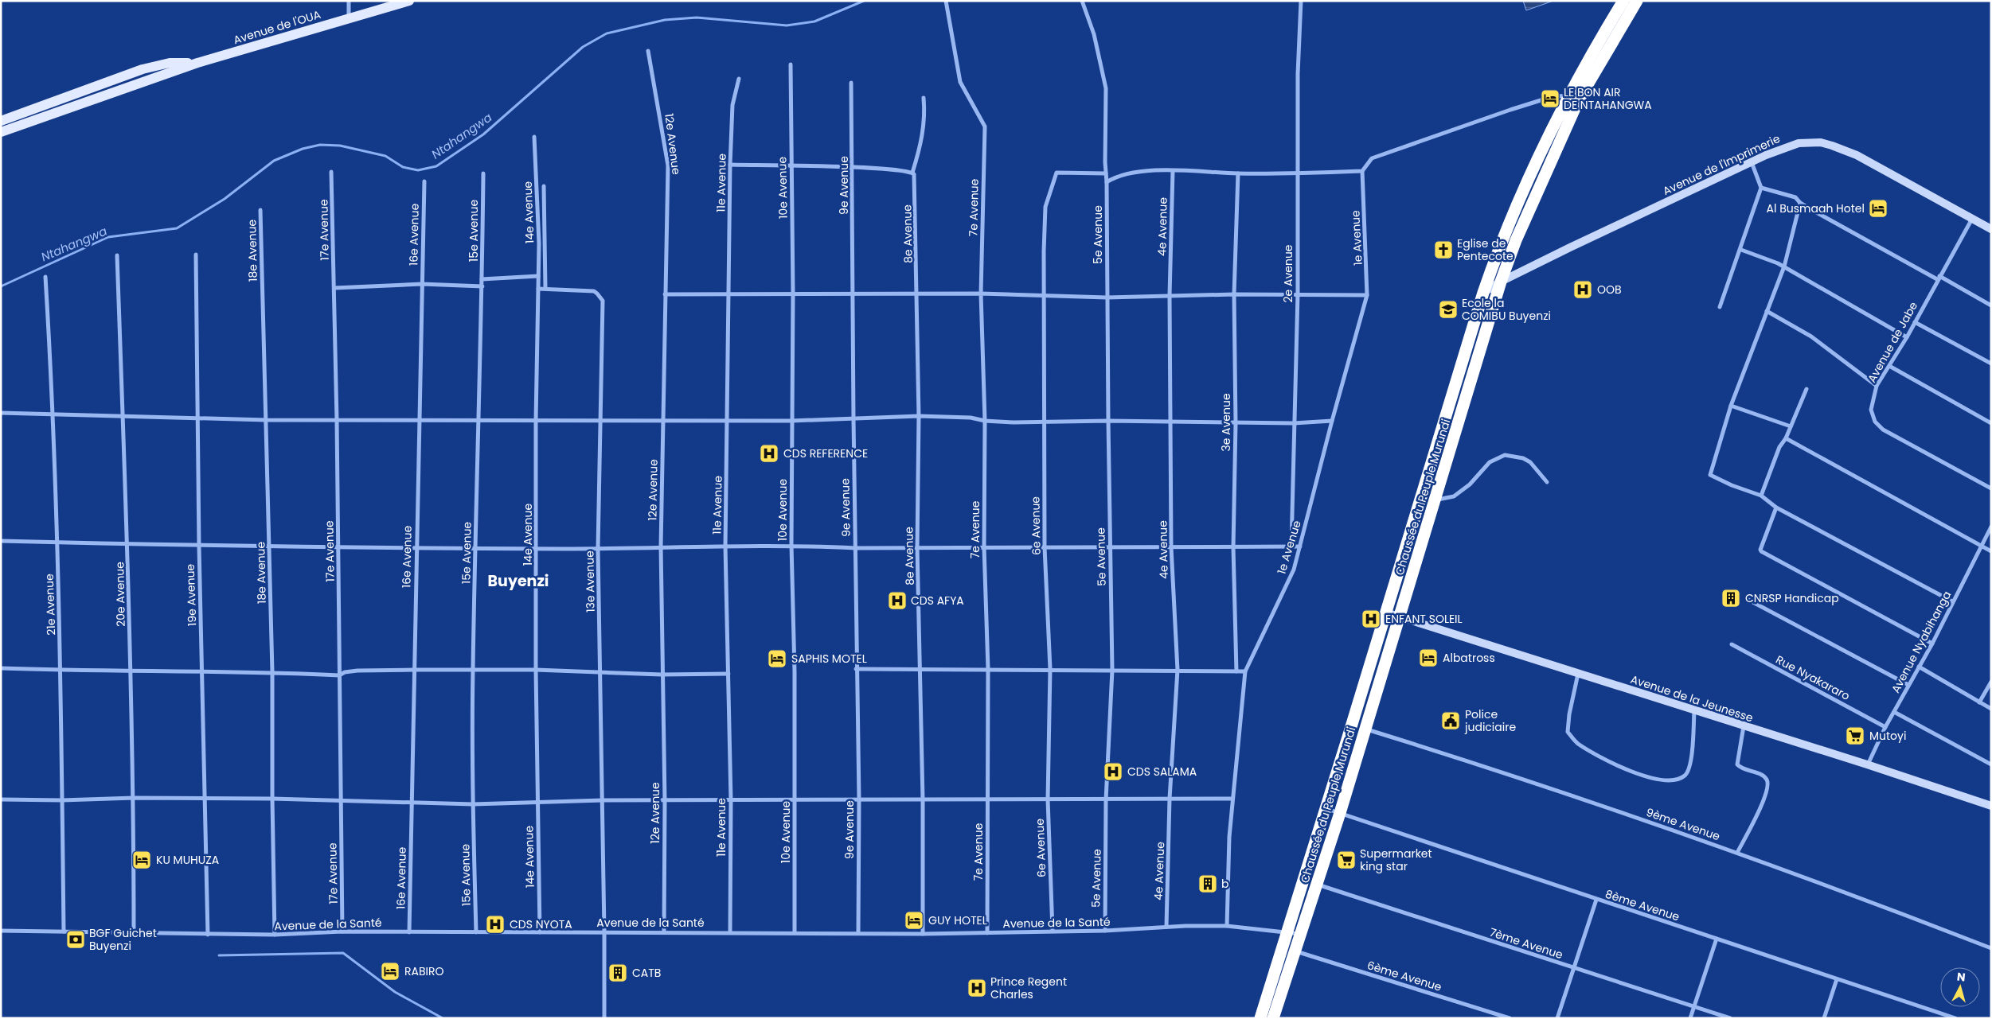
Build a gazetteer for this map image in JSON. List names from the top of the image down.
{
  "streets": {
    "highway": ["Chaussée du Peuple Murundi"],
    "main road": ["Avenue de l'OUA"],
    "street": [
      "12e Avenue",
      "Avenue de l'Imprimerie",
      "11e Avenue",
      "9e Avenue",
      "10e Avenue",
      "7e Avenue",
      "14e Avenue",
      "4e Avenue",
      "17e Avenue",
      "15e Avenue",
      "8e Avenue",
      "16e Avenue",
      "5e Avenue",
      "1e Avenue",
      "18e Avenue",
      "2e Avenue",
      "Avenue de Jabe",
      "3e Avenue",
      "6e Avenue",
      "13e Avenue",
      "20e Avenue",
      "19e Avenue",
      "21e Avenue",
      "Avenue Nyabihanga",
      "Rue Nyakararo",
      "Avenue de la Jeunesse",
      "9ème Avenue",
      "8ème Avenue",
      "Avenue de la Santé",
      "7ème Avenue",
      "6ème Avenue"
    ]
  },
  "crossings": [
    ["12e Avenue", "Avenue de la Santé"],
    ["Avenue de l'Imprimerie", "Avenue de Jabe"],
    ["Avenue de l'Imprimerie", "Chaussée du Peuple Murundi"],
    ["11e Avenue", "Avenue de la Santé"],
    ["9e Avenue", "Avenue de la Santé"],
    ["10e Avenue", "Avenue de la Santé"],
    ["7e Avenue", "Avenue de la Santé"],
    ["14e Avenue", "13e Avenue"],
    ["14e Avenue", "Avenue de la Santé"],
    ["4e Avenue", "Avenue de la Santé"],
    ["17e Avenue", "Avenue de la Santé"],
    ["15e Avenue", "Avenue de la Santé"],
    ["8e Avenue", "Avenue de la Santé"],
    ["16e Avenue", "Avenue de la Santé"],
    ["5e Avenue", "Avenue de la Santé"],
    ["1e Avenue", "Avenue de la Santé"],
    ["18e Avenue", "Avenue de la Santé"],
    ["Chaussée du Peuple Murundi", "Avenue de la Jeunesse"],
    ["Chaussée du Peuple Murundi", "9ème Avenue"],
    ["Chaussée du Peuple Murundi", "8ème Avenue"],
    ["Chaussée du Peuple Murundi", "Avenue de la Santé"],
    ["Chaussée du Peuple Murundi", "7ème Avenue"],
    ["Chaussée du Peuple Murundi", "6ème Avenue"],
    ["6e Avenue", "Avenue de la Santé"],
    ["13e Avenue", "Avenue de la Santé"],
    ["20e Avenue", "Avenue de la Santé"],
    ["19e Avenue", "Avenue de la Santé"],
    ["21e Avenue", "Avenue de la Santé"],
    ["Avenue Nyabihanga", "Rue Nyakararo"],
    ["Avenue Nyabihanga", "Avenue de la Jeunesse"]
  ],
  "districts": ["Buyenzi"],
  "water": ["Ntahangwa"],
  "places": {
    "hotel": [
      "LE BON AIR DE NTAHANGWA",
      "Al Busmaah Hotel",
      "Albatross",
      "SAPHIS MOTEL",
      "KU MUHUZA",
      "GUY HOTEL",
      "RABIRO"
    ],
    "church": ["Eglise de Pentecote"],
    "hospital": [
      "OOB",
      "CDS REFERENCE",
      "CDS AFYA",
      "ENFANT SOLEIL",
      "CDS SALAMA",
      "CDS NYOTA",
      "Prince Regent Charles"
    ],
    "school or university": ["Ecole la COMIBU Buyenzi"],
    "building": ["CNRSP Handicap", "b", "CATB"],
    "public building": ["Police judiciaire"],
    "supermarket": ["Mutoyi", "Supermarket king star"],
    "bank": ["BGF Guichet Buyenzi"]
  },
  "north": "top"
}
